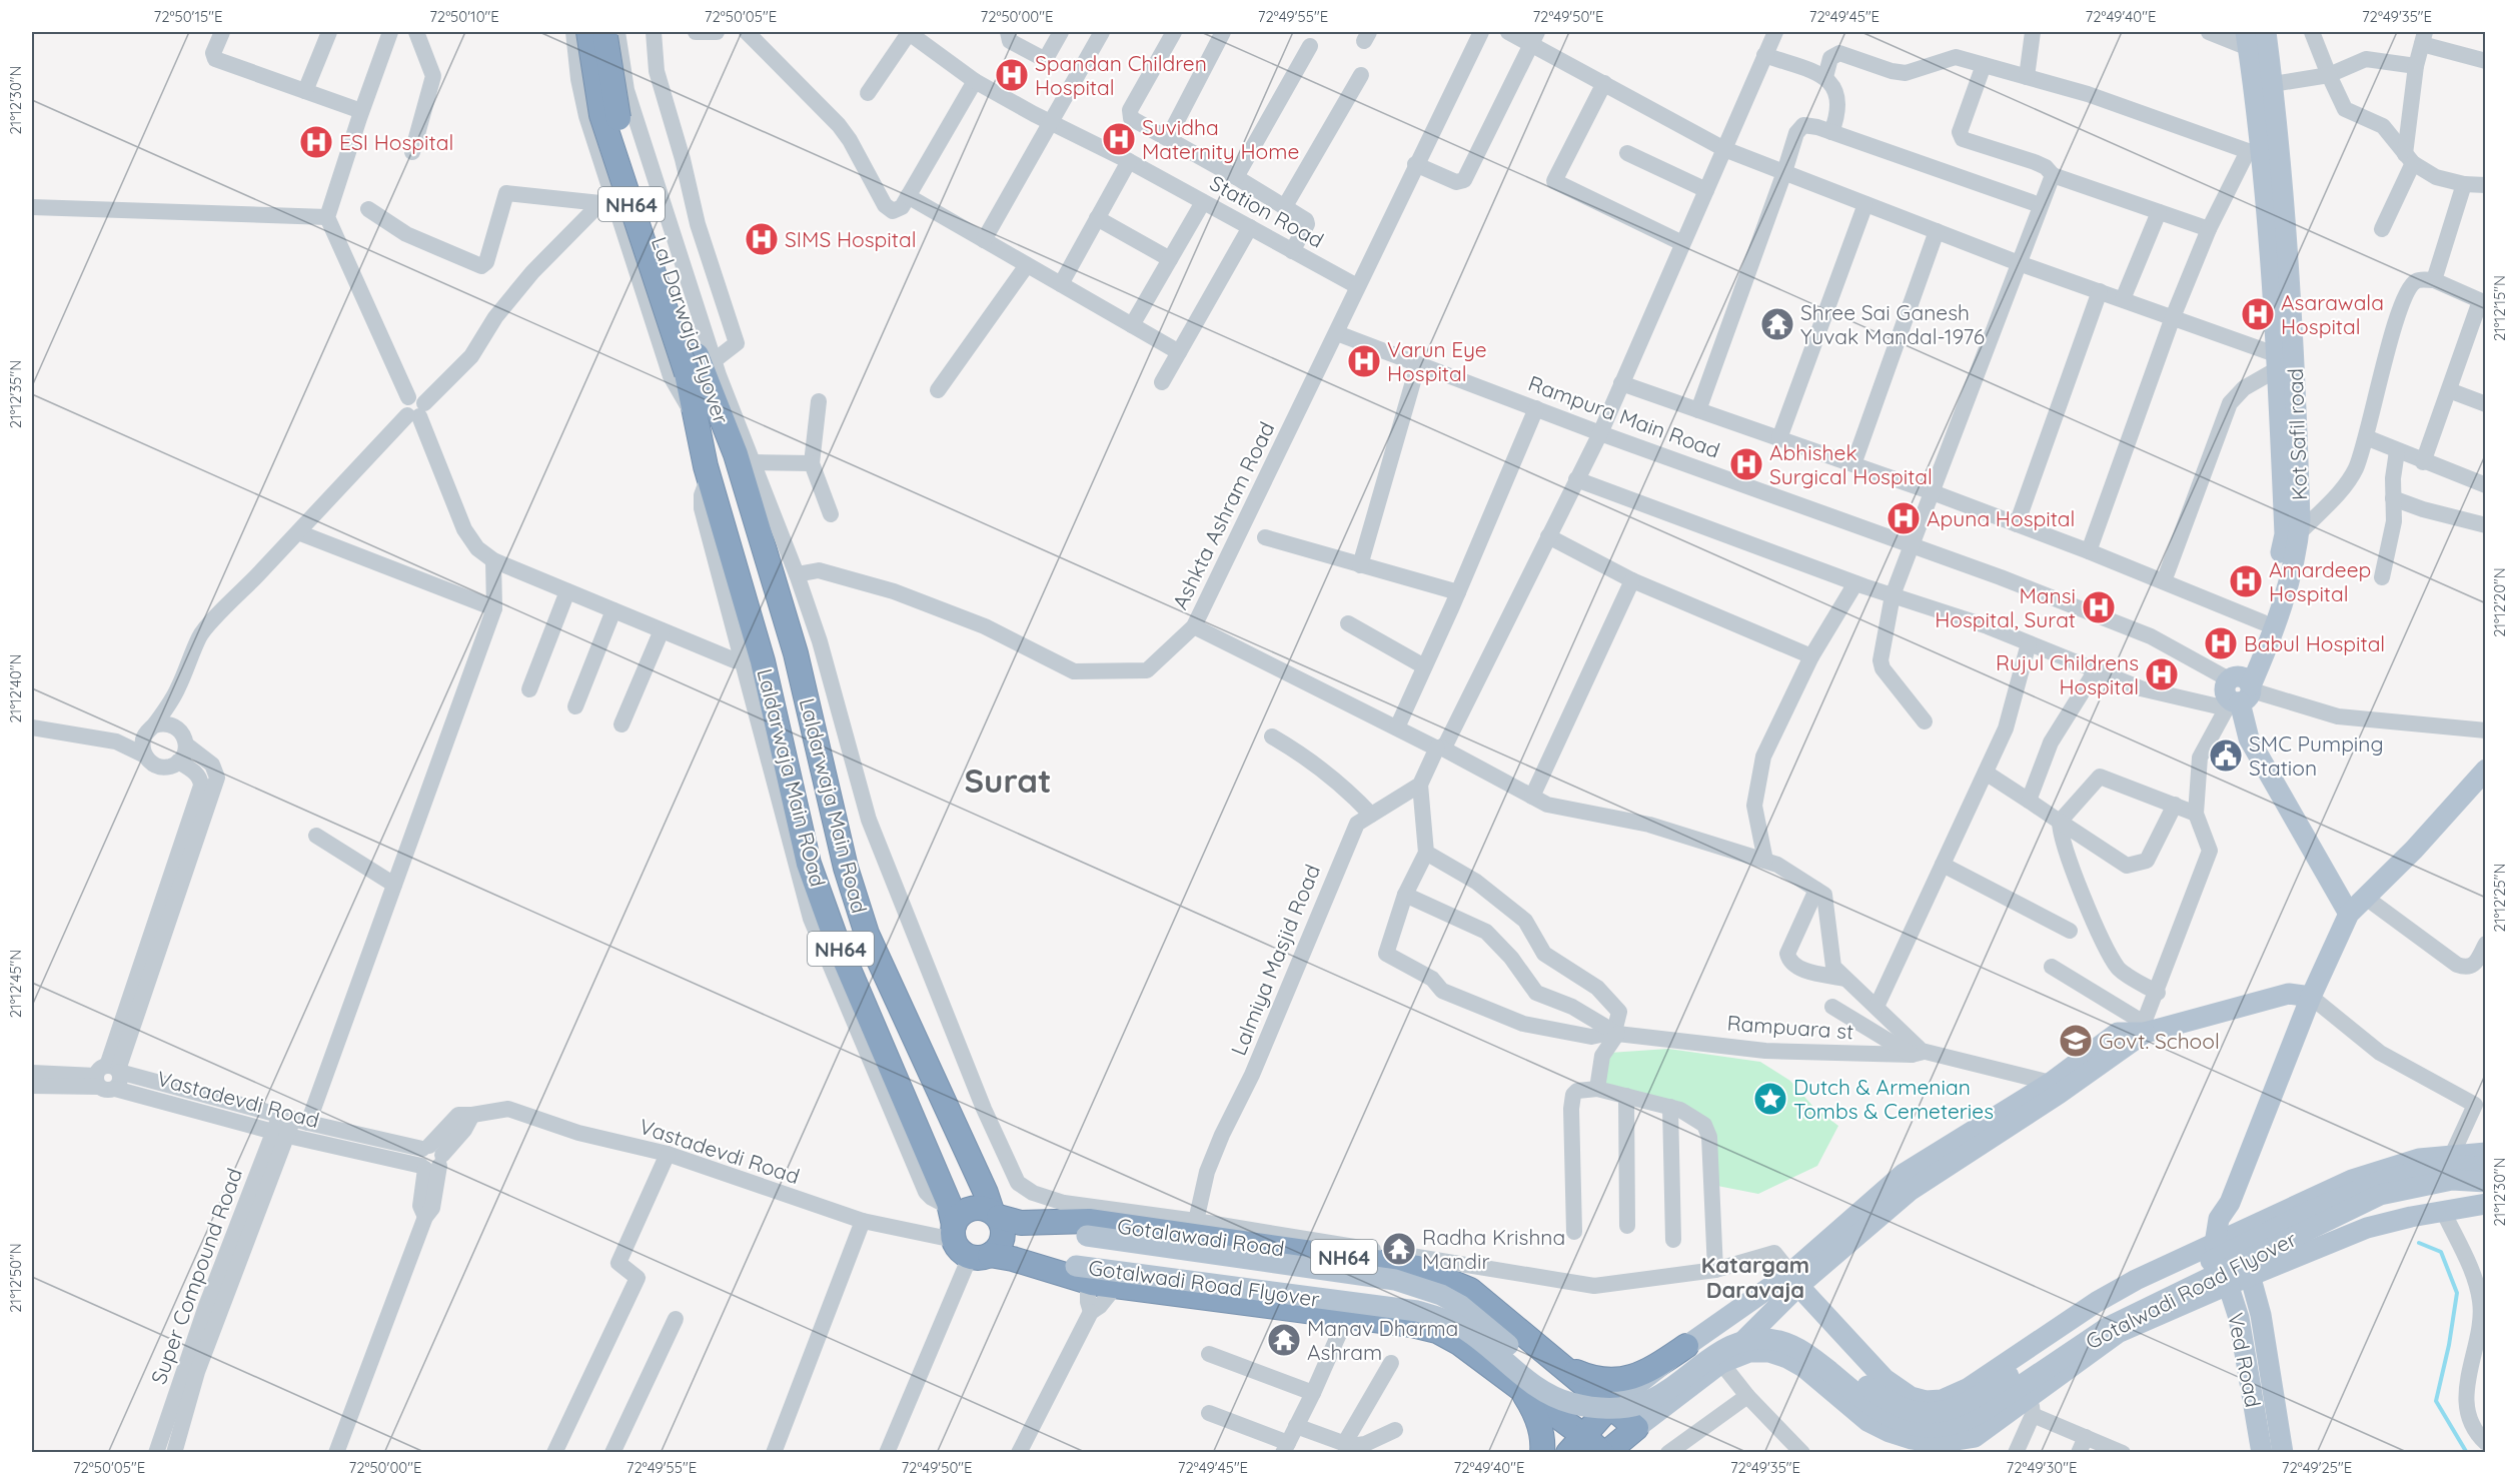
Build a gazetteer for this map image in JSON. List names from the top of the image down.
{
  "streets": {
    "highway": [
      "NH64",
      "Lal Darwaja Flyover",
      "Laldarwaja Main ROad",
      "Laldarwaja Main Road",
      "Gotalawadi Road"
    ],
    "main road": ["Kot Safil road", "Gotalwadi Road Flyover", "Ved Road"],
    "street": [
      "Station Road",
      "Rampura Main Road",
      "Ashkta Ashram Road",
      "Lalmiya Masjid Road",
      "Rampuara st",
      "Vastadevdi Road",
      "Super Compound Road"
    ]
  },
  "crossings": [
    ["NH64", "Laldarwaja Main ROad"],
    ["NH64", "Laldarwaja Main Road"],
    ["NH64", "Vastadevdi Road"],
    ["NH64", "Gotalawadi Road"],
    ["NH64", "Gotalwadi Road Flyover"],
    ["Station Road", "Ashkta Ashram Road"],
    ["Lal Darwaja Flyover", "Laldarwaja Main ROad"],
    ["Lal Darwaja Flyover", "Laldarwaja Main Road"],
    ["Rampura Main Road", "Kot Safil road"],
    ["Rampura Main Road", "Ashkta Ashram Road"],
    ["Laldarwaja Main ROad", "Vastadevdi Road"],
    ["Laldarwaja Main Road", "Gotalawadi Road"],
    ["Laldarwaja Main Road", "Gotalwadi Road Flyover"],
    ["Vastadevdi Road", "Super Compound Road"],
    ["Gotalawadi Road", "Gotalwadi Road Flyover"]
  ],
  "districts": ["Surat", "Katargam Daravaja"],
  "places": {
    "hospital": [
      "Spandan Children Hospital",
      "Suvidha Maternity Home",
      "ESI Hospital",
      "SIMS Hospital",
      "Asarawala Hospital",
      "Varun Eye Hospital",
      "Abhishek Surgical Hospital",
      "Apuna Hospital",
      "Amardeep Hospital",
      "Mansi Hospital, Surat",
      "Babul Hospital",
      "Rujul Childrens Hospital"
    ],
    "temple": ["Shree Sai Ganesh Yuvak Mandal-1976", "Radha Krishna Mandir", "Manav Dharma Ashram"],
    "public building": ["SMC Pumping Station"],
    "school or university": ["Govt. School"],
    "place": ["Dutch & Armenian Tombs & Cemeteries"]
  },
  "coordinates": [
    "72°50'15\"E",
    "72°50'10\"E",
    "72°50'05\"E",
    "72°50'00\"E",
    "72°49'55\"E",
    "72°49'50\"E",
    "72°49'45\"E",
    "72°49'40\"E",
    "72°49'35\"E",
    "21°12'30\"N",
    "21°12'15\"N",
    "21°12'35\"N",
    "21°12'20\"N",
    "21°12'40\"N",
    "21°12'25\"N",
    "21°12'45\"N",
    "21°12'50\"N",
    "72°49'30\"E",
    "72°49'25\"E"
  ]
}
